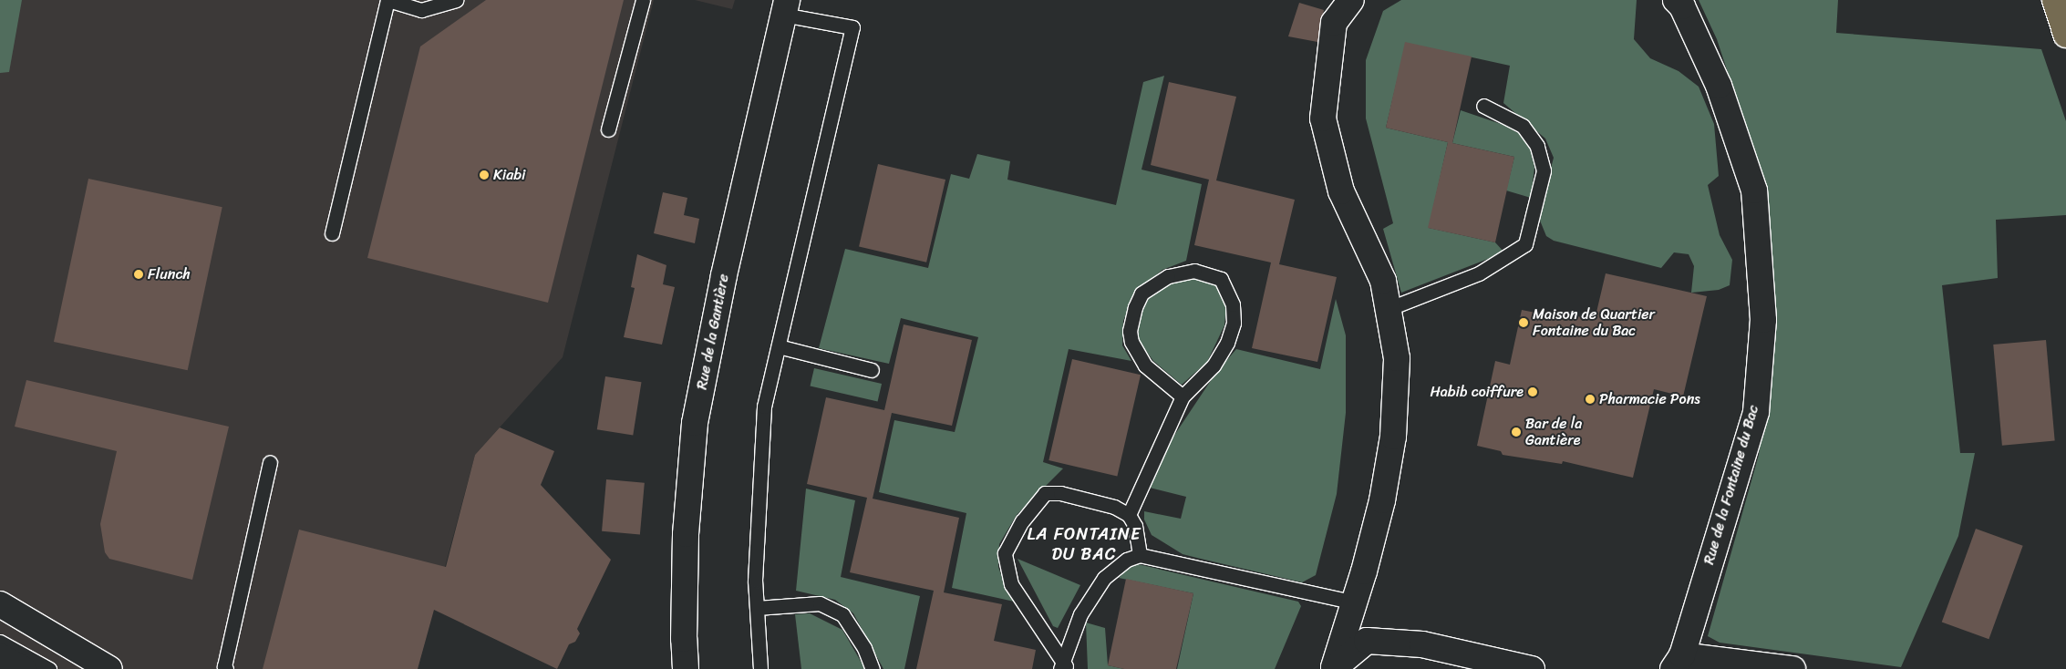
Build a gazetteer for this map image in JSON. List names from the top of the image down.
{
  "streets": {
    "street": ["Rue de la Gantière", "Rue de la Fontaine du Bac"]
  },
  "districts": ["LA FONTAINE DU BAC"],
  "places": [
    "Kiabi",
    "Flunch",
    "Maison de Quartier Fontaine du Bac",
    "Habib coiffure",
    "Pharmacie Pons",
    "Bar de la Gantière"
  ]
}
